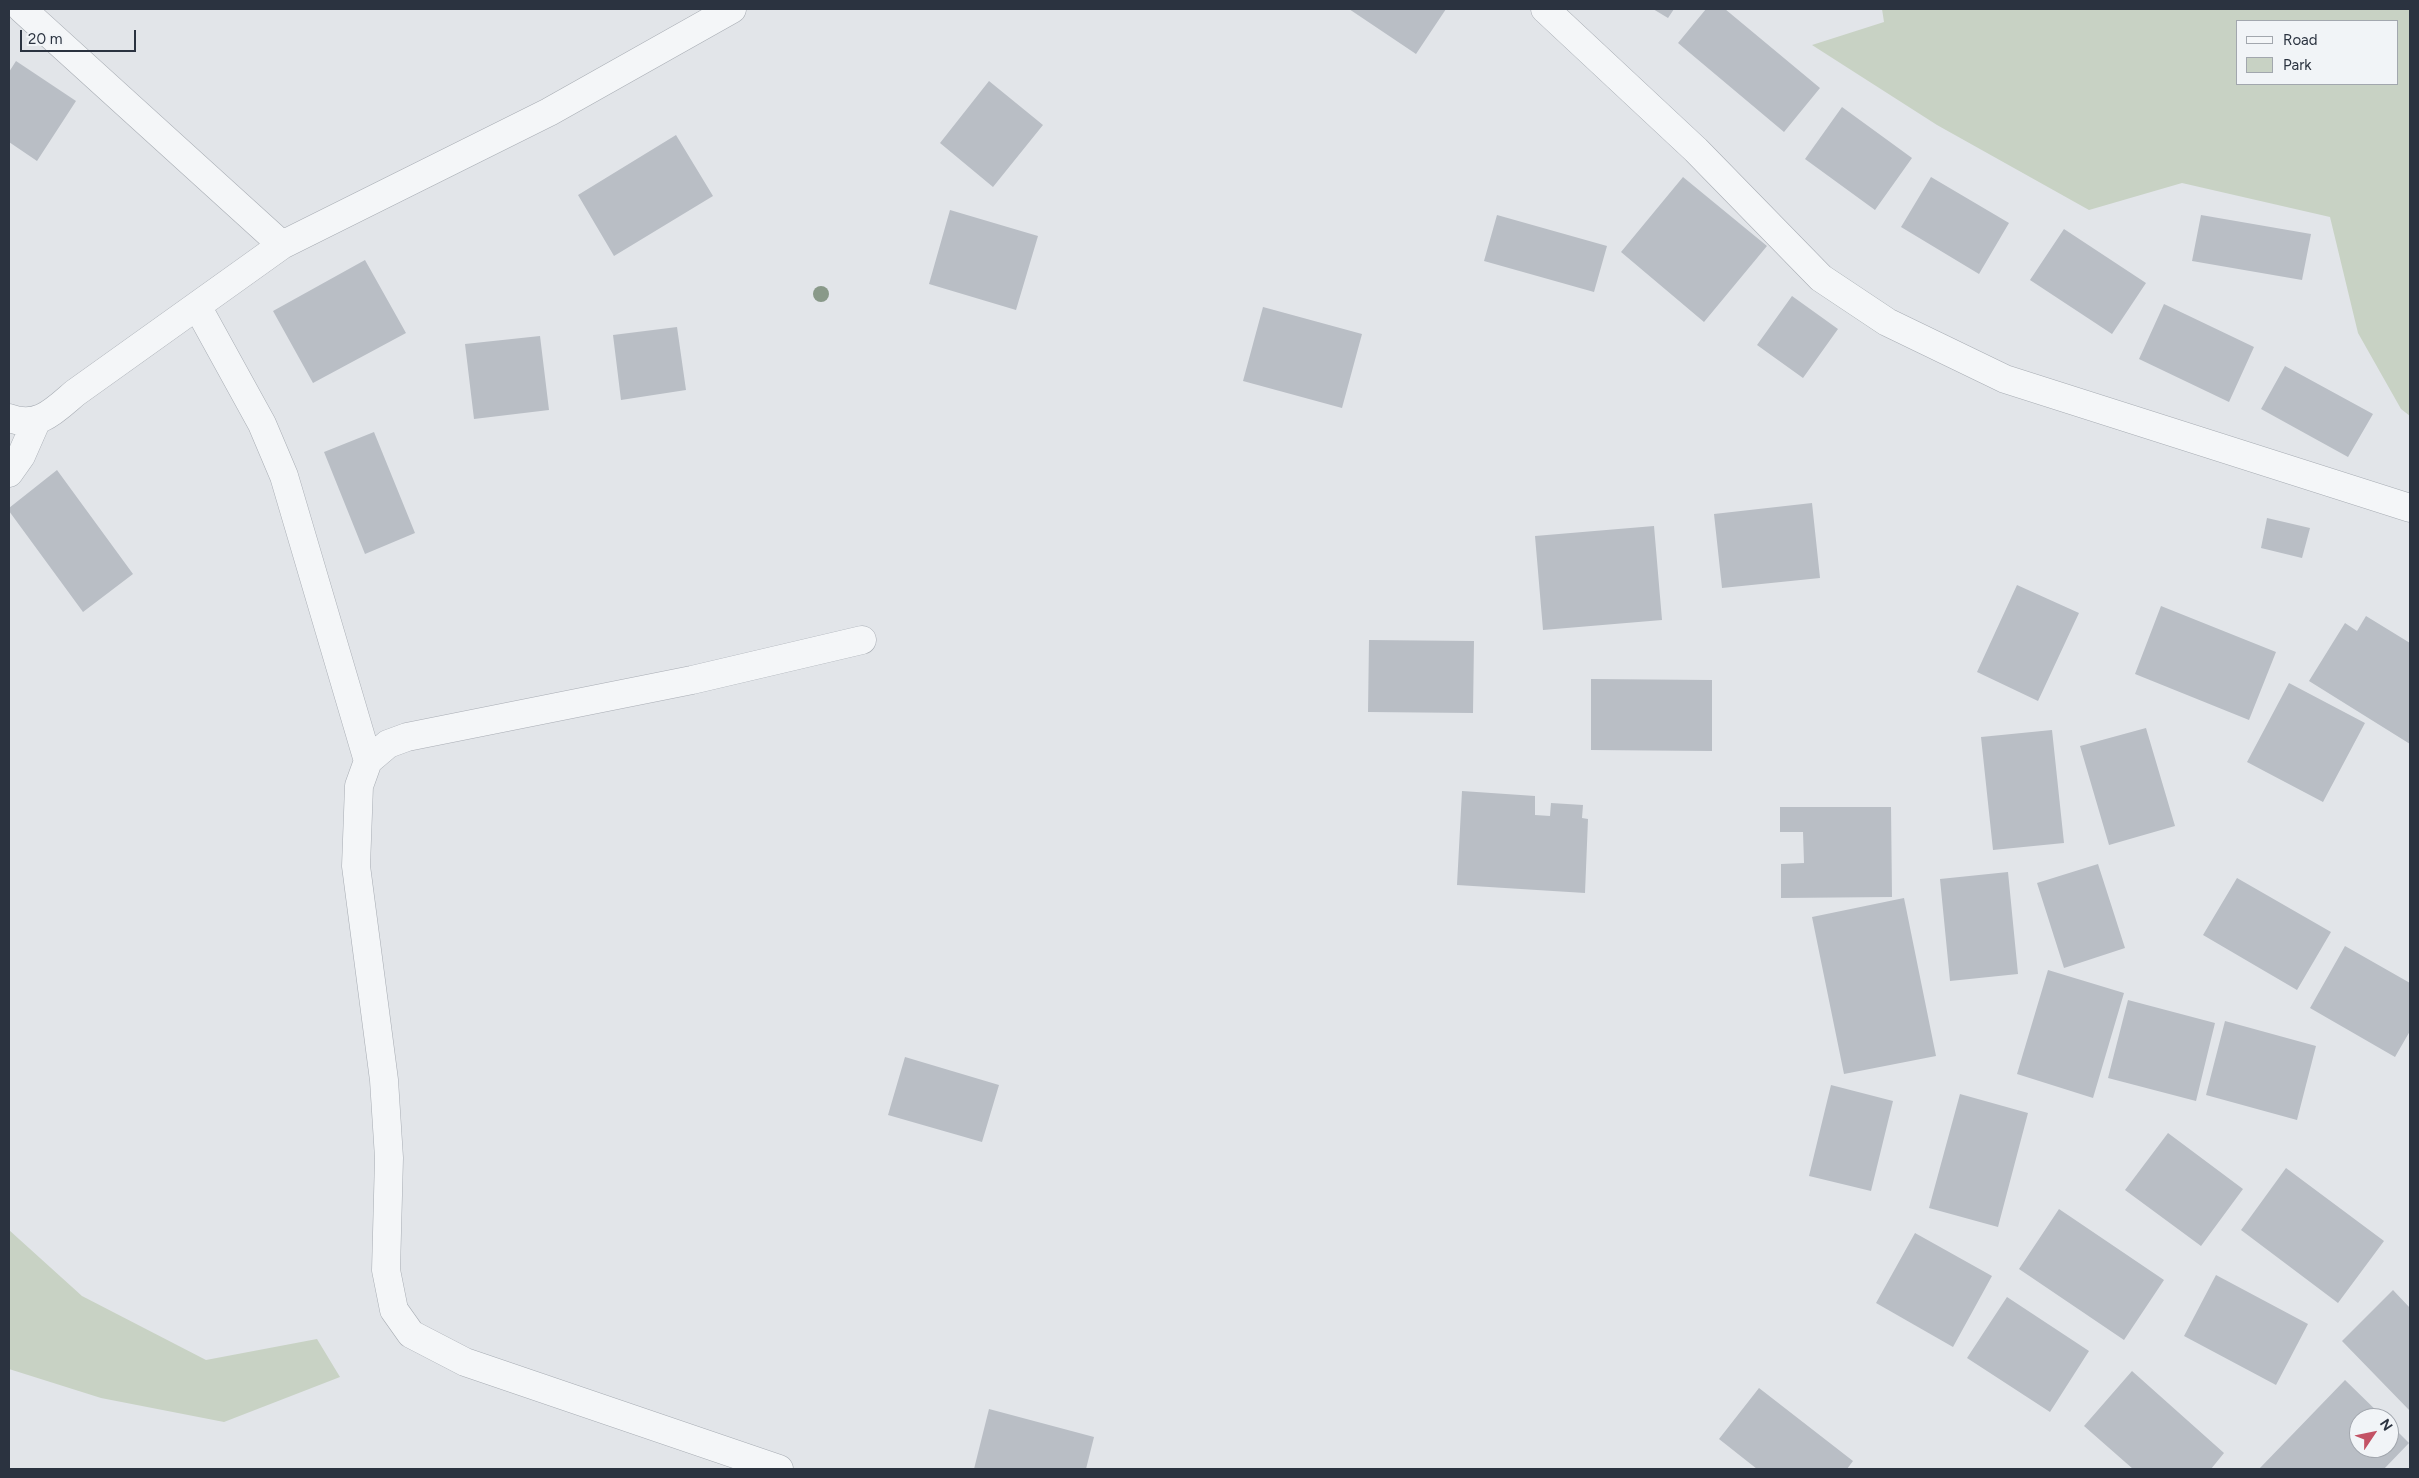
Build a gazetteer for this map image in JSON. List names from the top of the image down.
{
  "legend": ["Road", "Park"],
  "scale_bar": "20 m",
  "north": "top right"
}
